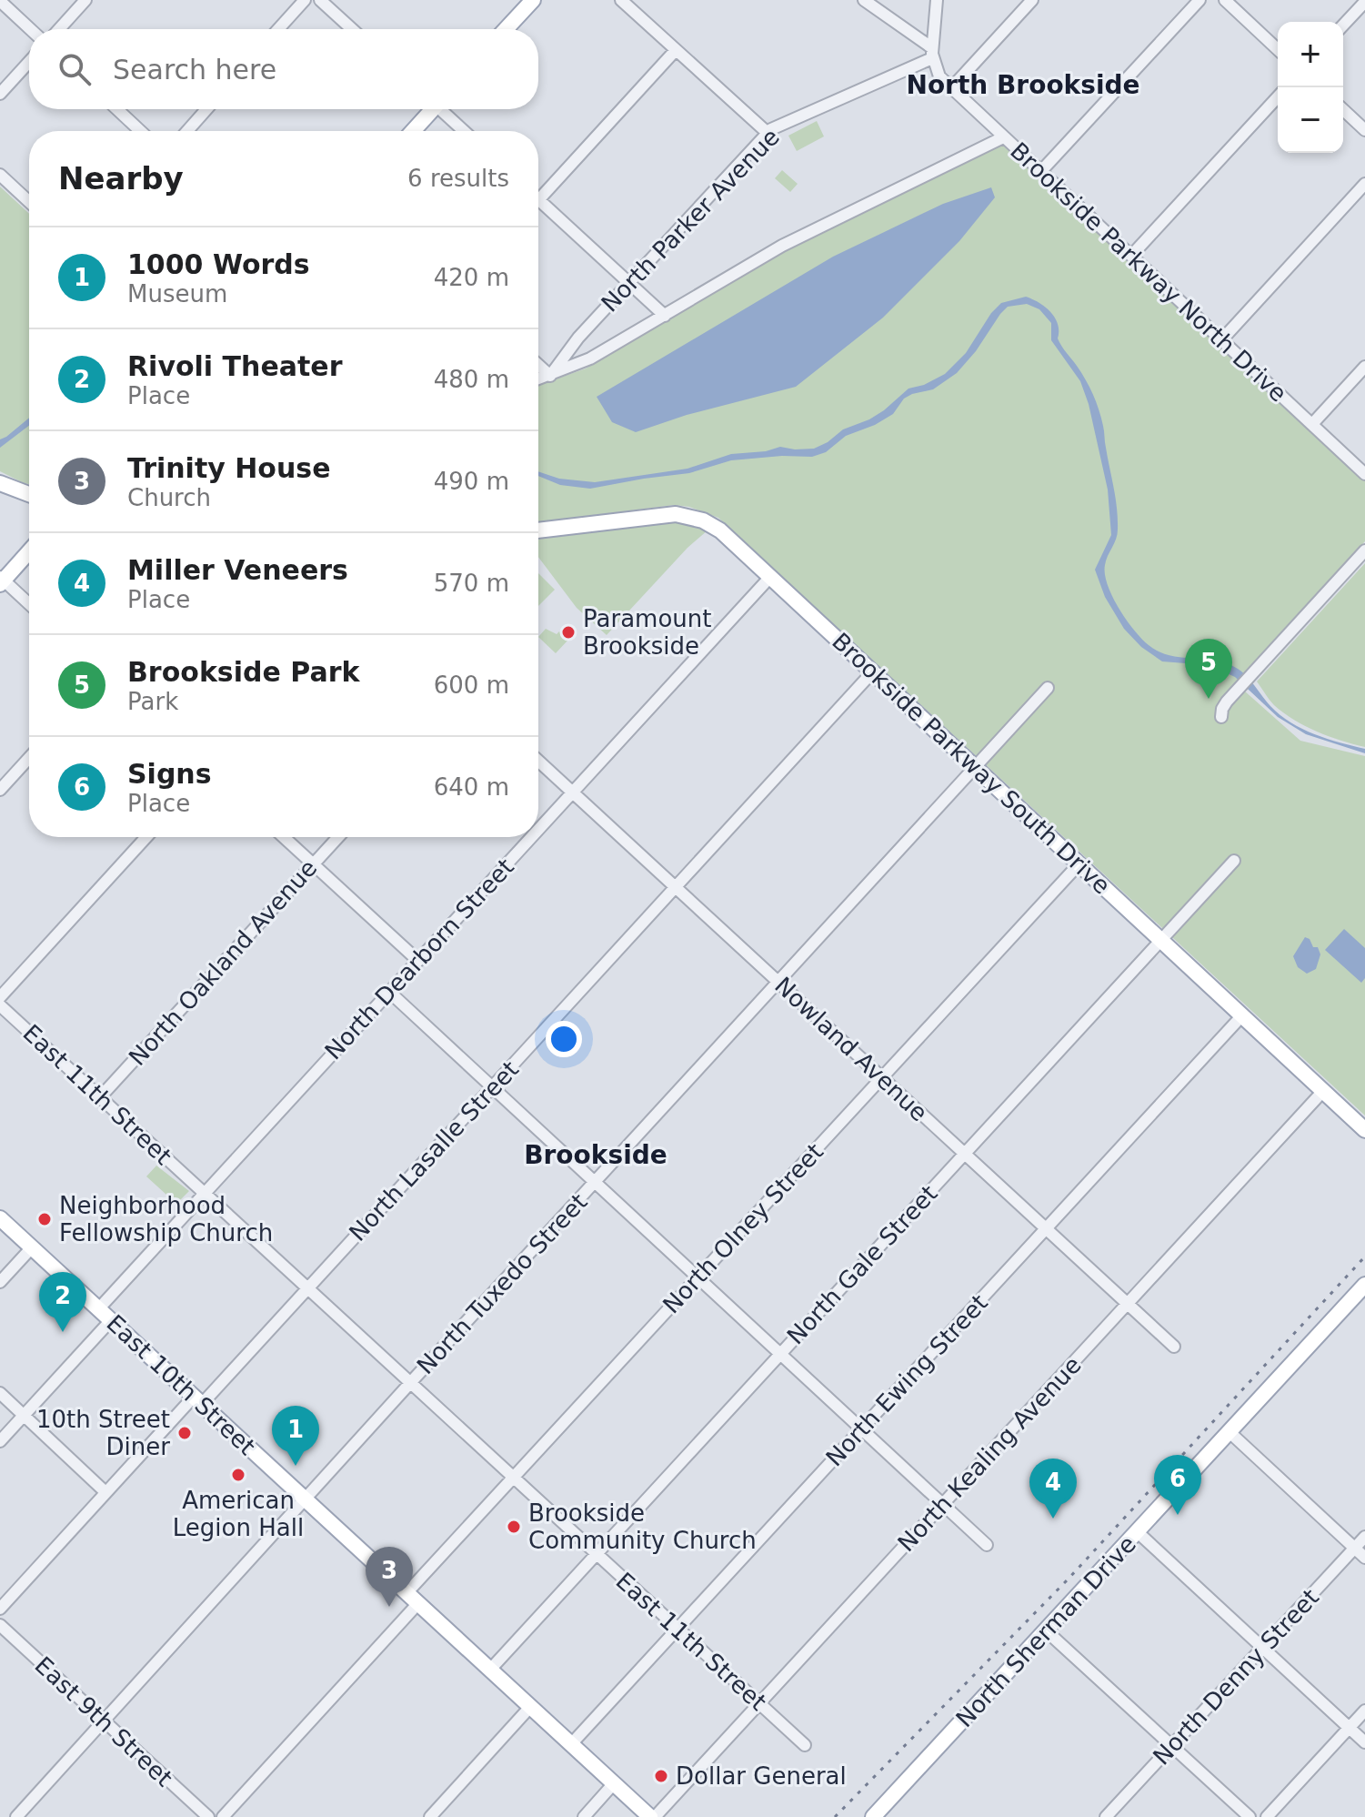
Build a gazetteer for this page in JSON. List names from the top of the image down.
{
  "streets": {
    "main road": ["Brookside Parkway South Drive", "East 10th Street", "North Sherman Drive"],
    "street": [
      "North Parker Avenue",
      "Brookside Parkway North Drive",
      "North Dearborn Street",
      "North Oakland Avenue",
      "Nowland Avenue",
      "East 11th Street",
      "North Lasalle Street",
      "North Olney Street",
      "North Gale Street",
      "North Tuxedo Street",
      "North Ewing Street",
      "North Kealing Avenue",
      "North Denny Street",
      "East 9th Street"
    ]
  },
  "crossings": [
    ["North Parker Avenue", "Brookside Parkway North Drive"],
    ["Brookside Parkway South Drive", "North Dearborn Street"],
    ["Brookside Parkway South Drive", "North Lasalle Street"],
    ["Brookside Parkway South Drive", "North Olney Street"],
    ["Brookside Parkway South Drive", "North Gale Street"],
    ["Brookside Parkway South Drive", "North Tuxedo Street"],
    ["Brookside Parkway South Drive", "North Ewing Street"],
    ["Brookside Parkway South Drive", "North Kealing Avenue"],
    ["North Dearborn Street", "Nowland Avenue"],
    ["North Dearborn Street", "East 11th Street"],
    ["North Dearborn Street", "East 10th Street"],
    ["North Oakland Avenue", "East 11th Street"],
    ["Nowland Avenue", "North Lasalle Street"],
    ["Nowland Avenue", "North Olney Street"],
    ["Nowland Avenue", "North Gale Street"],
    ["Nowland Avenue", "North Tuxedo Street"],
    ["Nowland Avenue", "North Ewing Street"],
    ["Nowland Avenue", "North Kealing Avenue"],
    ["East 11th Street", "North Lasalle Street"],
    ["East 11th Street", "North Olney Street"],
    ["East 11th Street", "North Gale Street"],
    ["East 11th Street", "North Tuxedo Street"],
    ["East 11th Street", "North Ewing Street"],
    ["East 11th Street", "North Kealing Avenue"],
    ["North Lasalle Street", "East 10th Street"],
    ["North Olney Street", "East 10th Street"],
    ["North Gale Street", "East 10th Street"],
    ["North Tuxedo Street", "East 10th Street"],
    ["North Tuxedo Street", "East 9th Street"],
    ["North Ewing Street", "East 10th Street"],
    ["East 10th Street", "North Kealing Avenue"]
  ],
  "districts": ["North Brookside", "Brookside"],
  "places": [
    "Paramount Brookside",
    "Neighborhood Fellowship Church",
    "10th Street Diner",
    "American Legion Hall",
    "Brookside Community Church",
    "Dollar General"
  ],
  "page": {
    "map_buttons": ["+", "−"],
    "search": "Search here",
    "heading": ["Nearby", "6 results"],
    "list": [
      {
        "mark": "1",
        "name": "1000 Words",
        "note": "Museum",
        "value": "420 m"
      },
      {
        "mark": "2",
        "name": "Rivoli Theater",
        "note": "Place",
        "value": "480 m"
      },
      {
        "mark": "3",
        "name": "Trinity House",
        "note": "Church",
        "value": "490 m"
      },
      {
        "mark": "4",
        "name": "Miller Veneers",
        "note": "Place",
        "value": "570 m"
      },
      {
        "mark": "5",
        "name": "Brookside Park",
        "note": "Park",
        "value": "600 m"
      },
      {
        "mark": "6",
        "name": "Signs",
        "note": "Place",
        "value": "640 m"
      }
    ],
    "pins": [
      "5",
      "2",
      "1",
      "6",
      "4",
      "3"
    ]
  }
}
